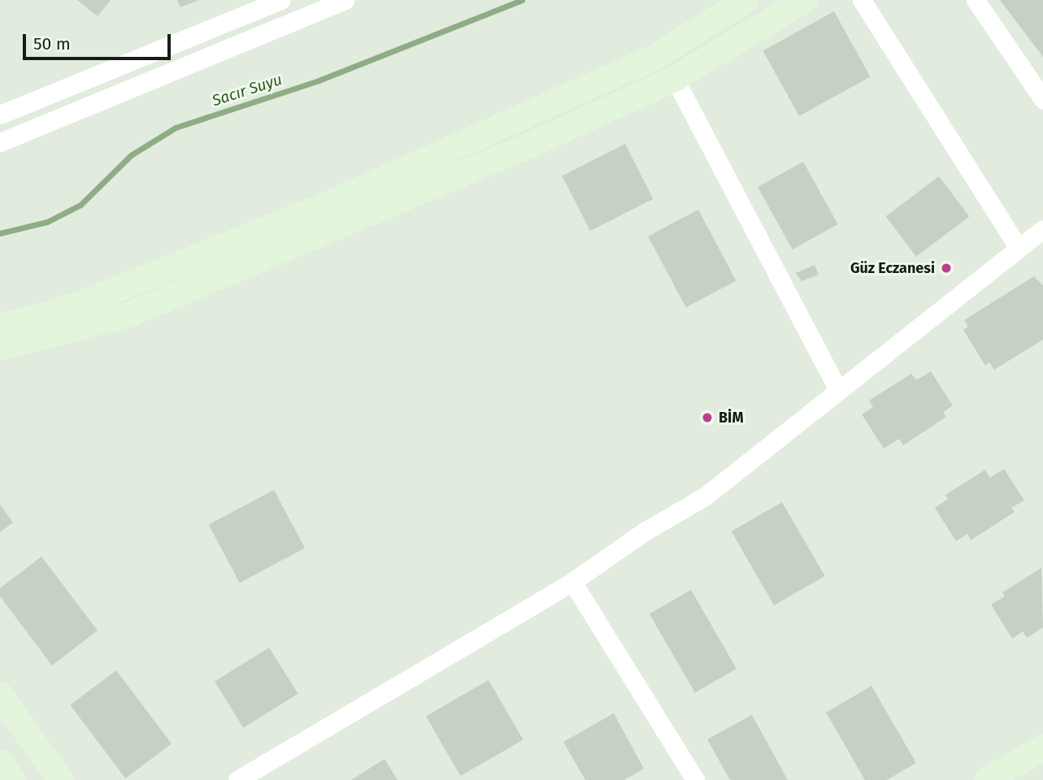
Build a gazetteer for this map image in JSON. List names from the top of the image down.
{
  "water": ["Sacır Suyu"],
  "places": ["Güz Eczanesi", "BİM"],
  "scale_bar": "50 m"
}
